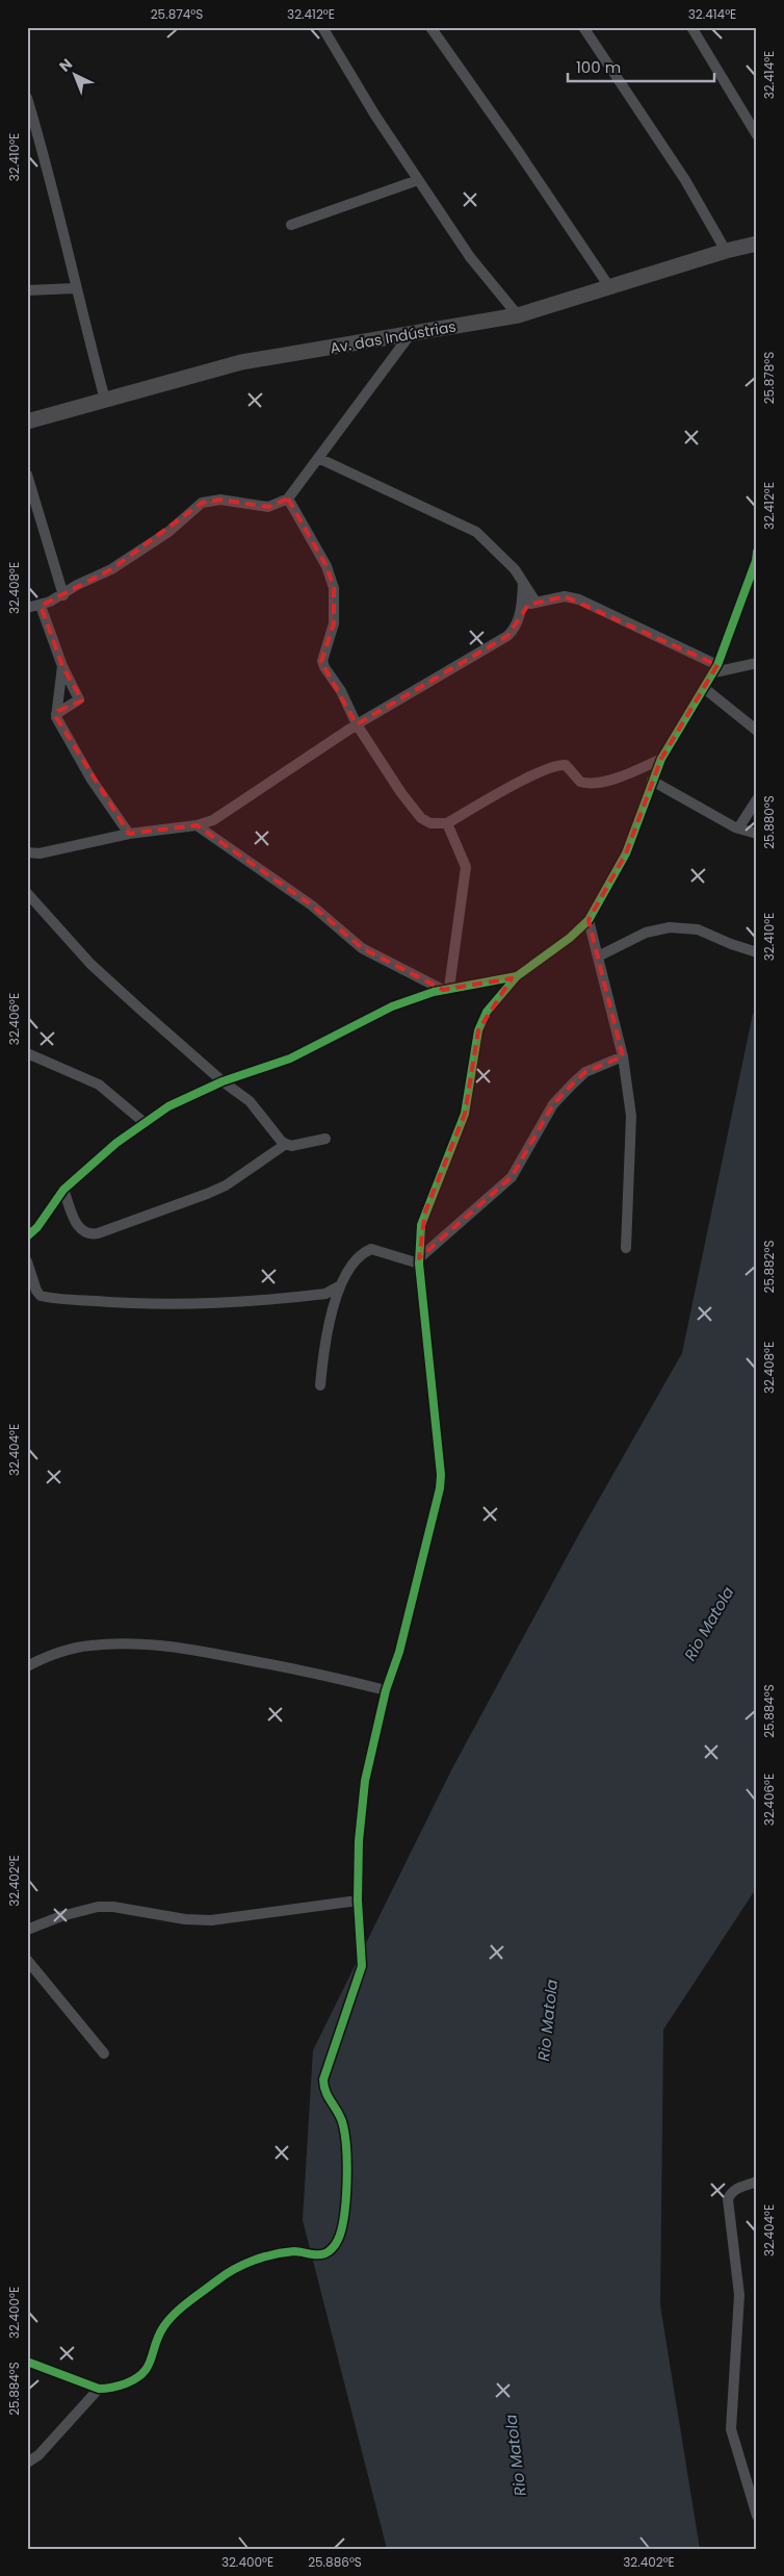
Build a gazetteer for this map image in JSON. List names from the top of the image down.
{
  "streets": {
    "street": ["Av. das Indústrias"]
  },
  "water": ["Rio Matola"],
  "scale_bar": "100 m",
  "north": "top left",
  "coordinates": [
    "25.874°S",
    "32.412°E",
    "32.414°E",
    "32.410°E",
    "25.878°S",
    "32.408°E",
    "25.880°S",
    "32.406°E",
    "25.882°S",
    "32.404°E",
    "25.884°S",
    "32.402°E",
    "32.400°E",
    "25.886°S"
  ]
}
